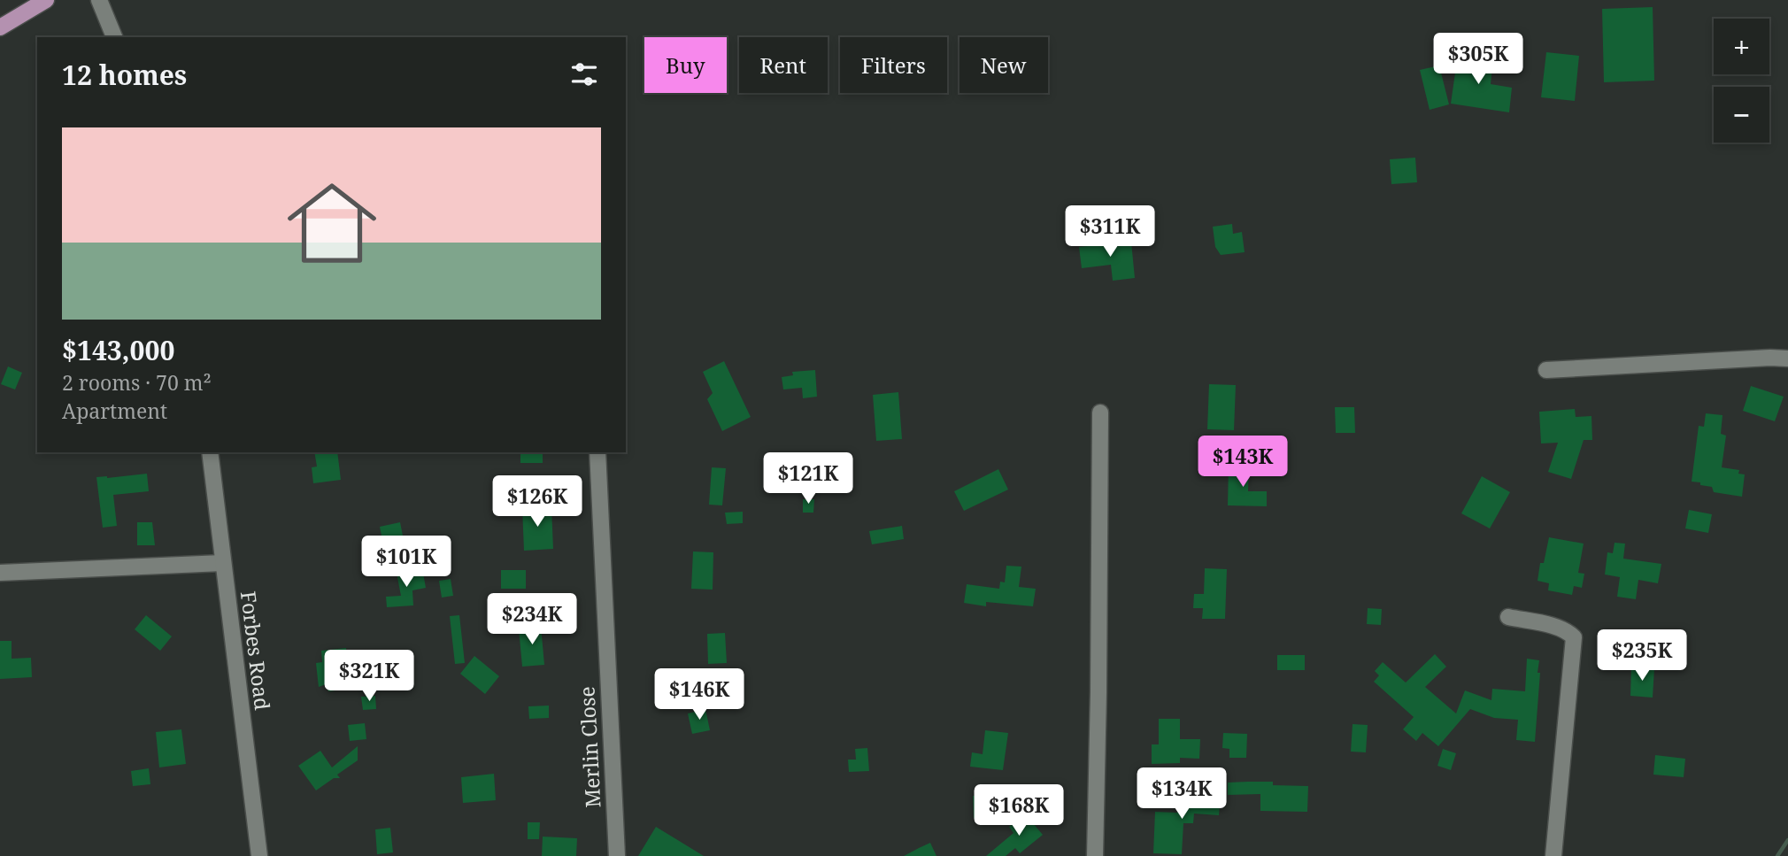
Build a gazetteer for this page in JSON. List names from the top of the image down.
{
  "streets": {
    "street": ["Forbes Road", "Merlin Close"]
  },
  "page": {
    "map_buttons": ["+", "−"],
    "price": [
      "$305K",
      "$311K",
      "$143K",
      "$121K",
      "$126K",
      "$101K",
      "$234K",
      "$235K",
      "$321K",
      "$146K",
      "$134K",
      "$168K"
    ],
    "chip": [
      "Buy",
      "Rent",
      "Filters",
      "New"
    ],
    "heading": "12 homes",
    "list": [
      {
        "name": "$143,000",
        "note": "2 rooms · 70 m² · Apartment"
      }
    ]
  }
}
